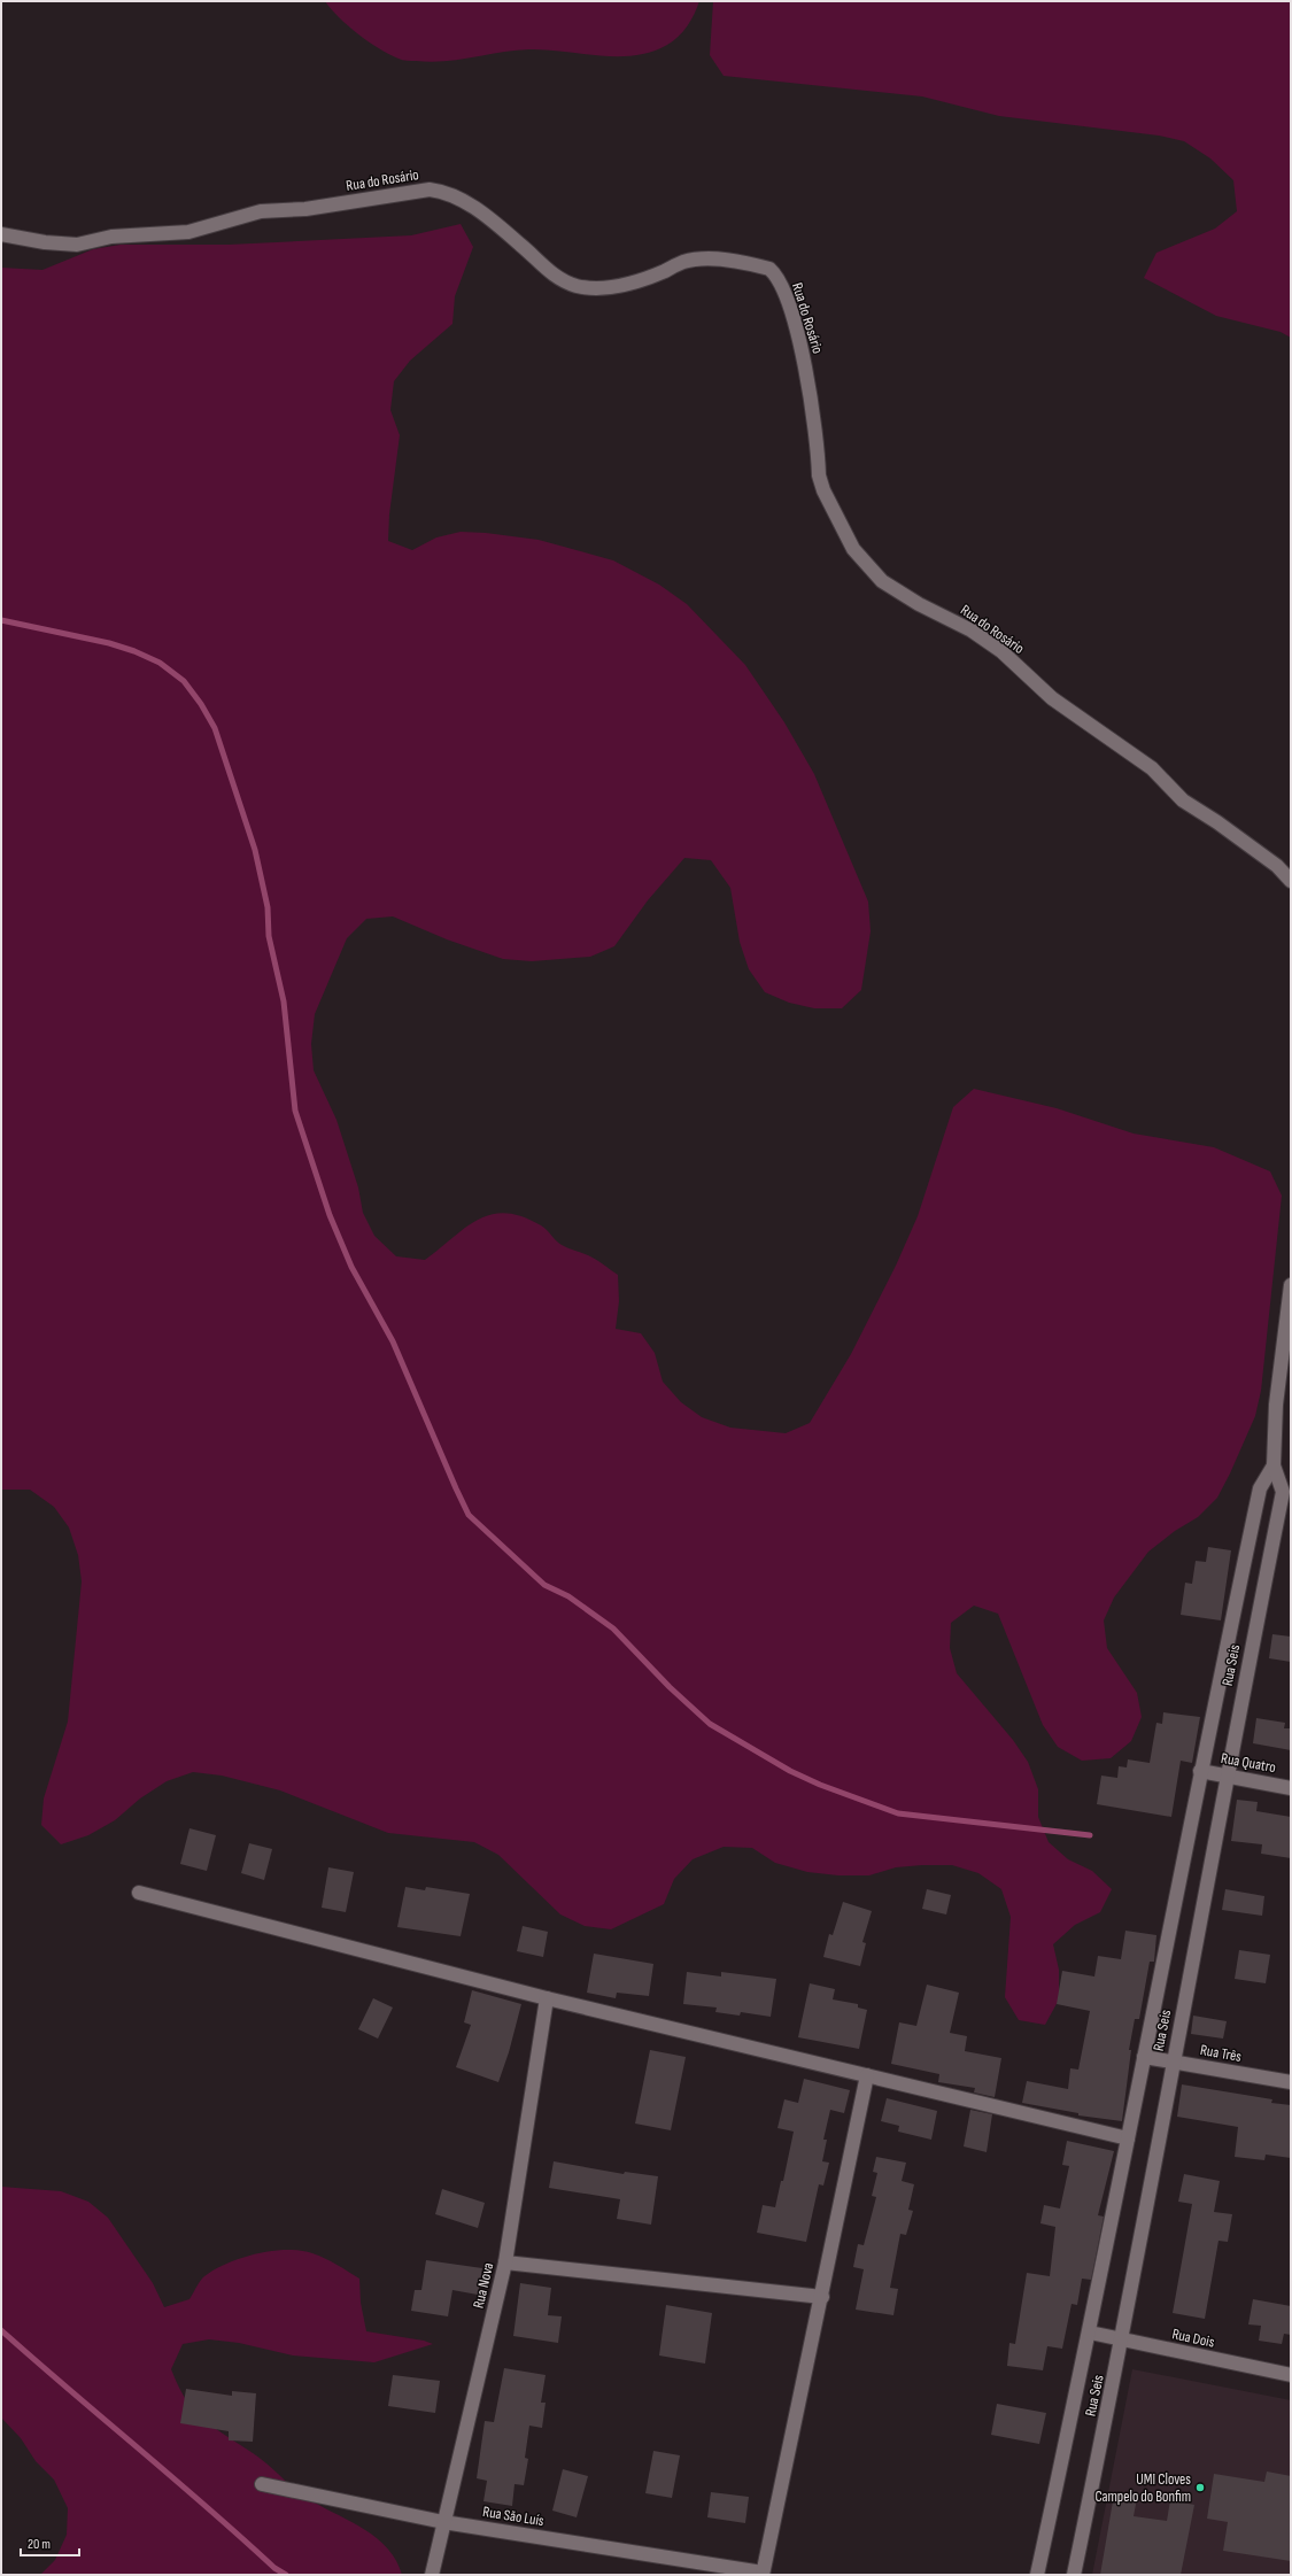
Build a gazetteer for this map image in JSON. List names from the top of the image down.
{
  "streets": {
    "street": [
      "Rua do Rosário",
      "Rua Seis",
      "Rua Quatro",
      "Rua Três",
      "Rua Nova",
      "Rua Dois",
      "Rua São Luís"
    ]
  },
  "crossings": [
    ["Rua Seis", "Rua Quatro"],
    ["Rua Seis", "Rua Três"],
    ["Rua Seis", "Rua Dois"],
    ["Rua Nova", "Rua São Luís"]
  ],
  "places": ["UMI Cloves Campelo do Bonfim"],
  "scale_bar": "20 m"
}
